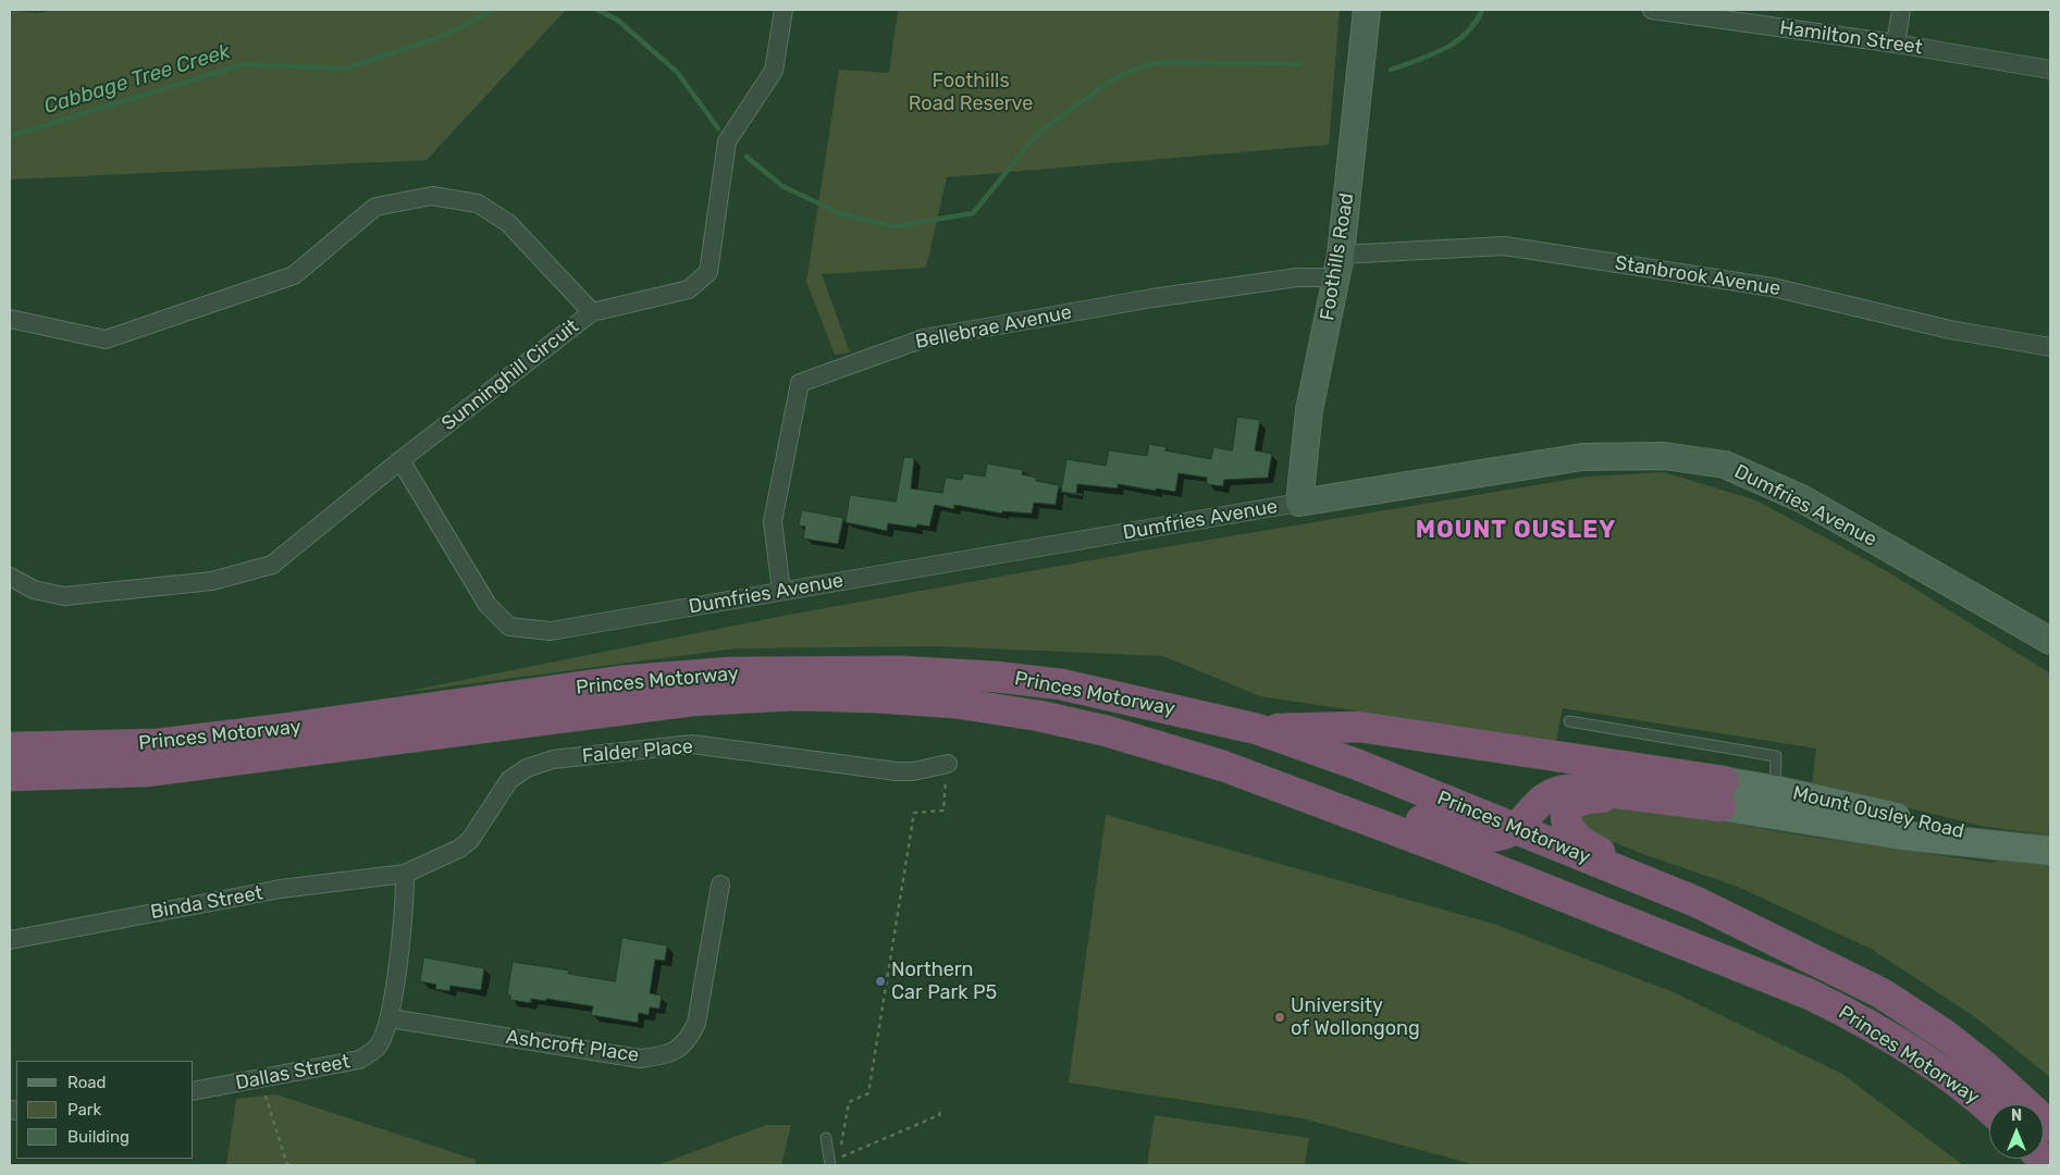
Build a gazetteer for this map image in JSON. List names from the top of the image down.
{
  "streets": {
    "highway": ["Princes Motorway"],
    "main road": ["Mount Ousley Road"],
    "street": [
      "Hamilton Street",
      "Foothills Road",
      "Stanbrook Avenue",
      "Bellebrae Avenue",
      "Sunninghill Circuit",
      "Dumfries Avenue",
      "Falder Place",
      "Binda Street",
      "Ashcroft Place",
      "Dallas Street"
    ]
  },
  "crossings": [
    ["Foothills Road", "Stanbrook Avenue"],
    ["Foothills Road", "Bellebrae Avenue"],
    ["Foothills Road", "Dumfries Avenue"],
    ["Stanbrook Avenue", "Bellebrae Avenue"],
    ["Bellebrae Avenue", "Dumfries Avenue"],
    ["Sunninghill Circuit", "Dumfries Avenue"],
    ["Falder Place", "Binda Street"],
    ["Falder Place", "Dallas Street"],
    ["Binda Street", "Dallas Street"],
    ["Ashcroft Place", "Dallas Street"]
  ],
  "districts": ["MOUNT OUSLEY"],
  "water": ["Cabbage Tree Creek"],
  "parks": ["Foothills Road Reserve"],
  "places": ["Northern Car Park P5", "University of Wollongong"],
  "legend": ["Road", "Park", "Building"],
  "north": "top"
}
